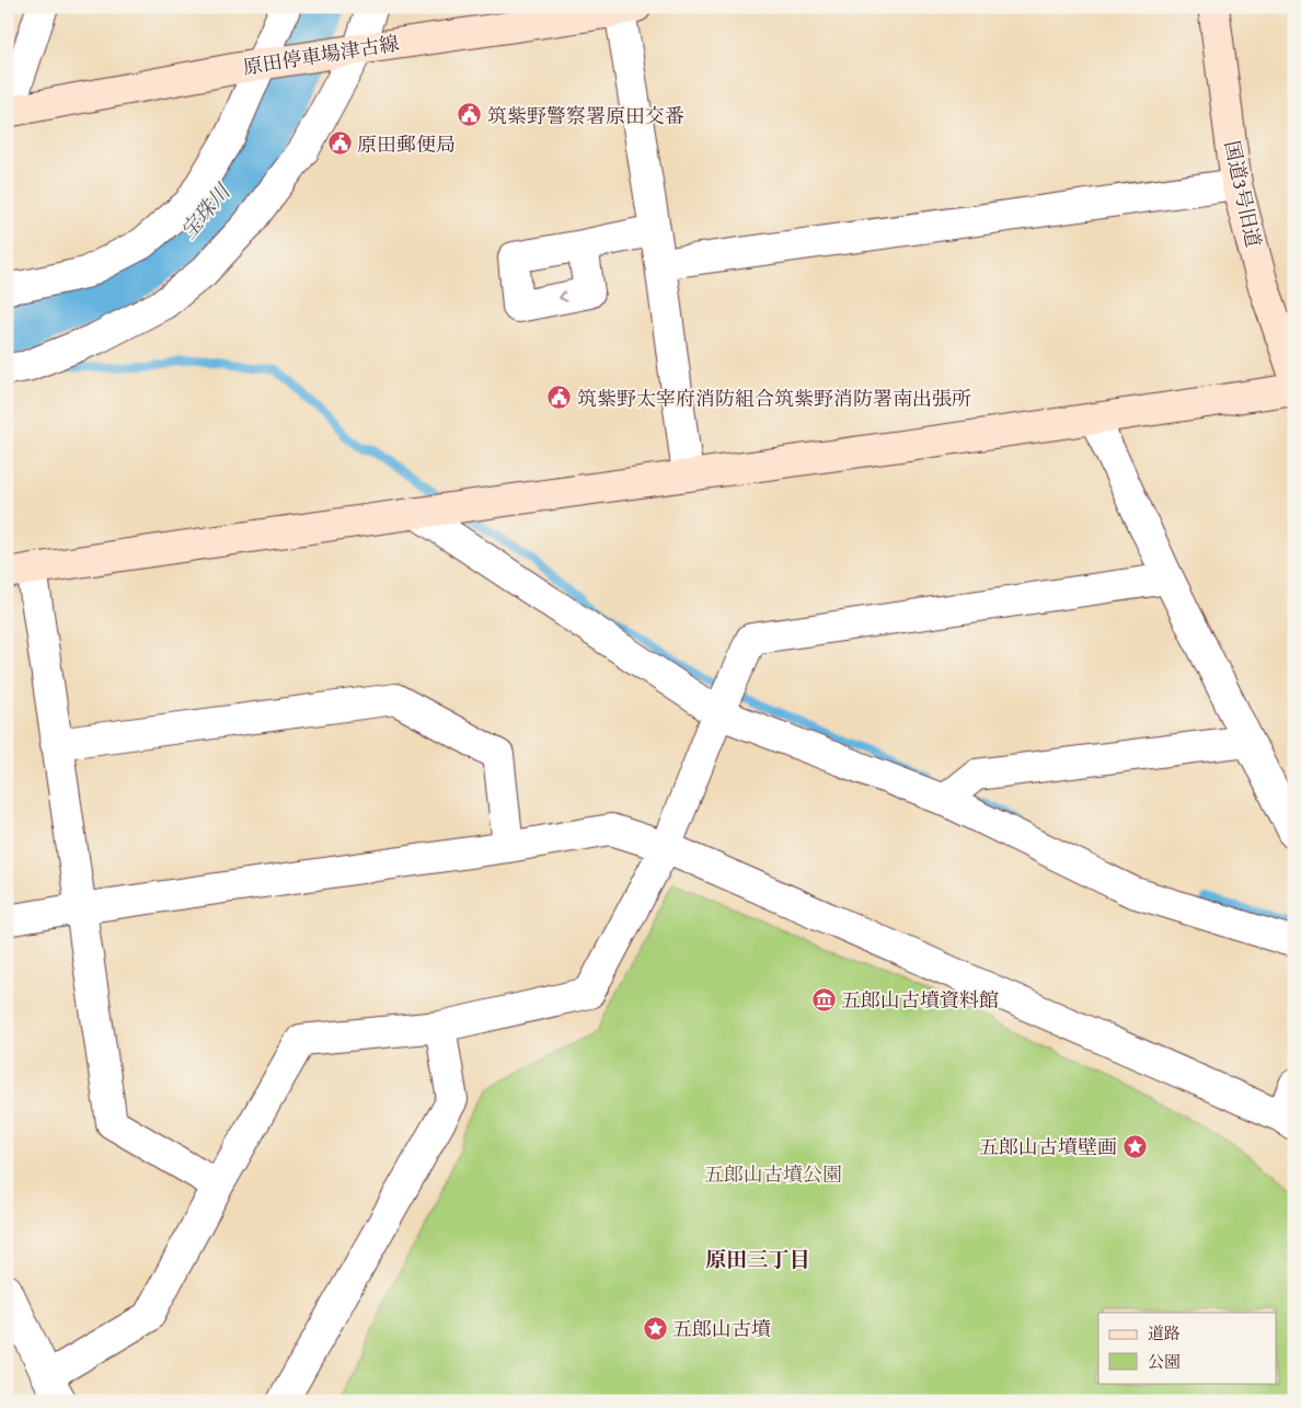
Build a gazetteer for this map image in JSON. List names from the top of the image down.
{
  "streets": {
    "street": ["原田停車場津古線", "国道3号旧道"]
  },
  "districts": ["原田三丁目"],
  "water": ["宝珠川"],
  "parks": ["五郎山古墳公園"],
  "places": {
    "public building": ["筑紫野警察署原田交番", "原田郵便局", "筑紫野太宰府消防組合筑紫野消防署南出張所"],
    "museum": ["五郎山古墳資料館"],
    "place": ["五郎山古墳壁画", "五郎山古墳"]
  },
  "legend": ["道路", "公園"]
}
